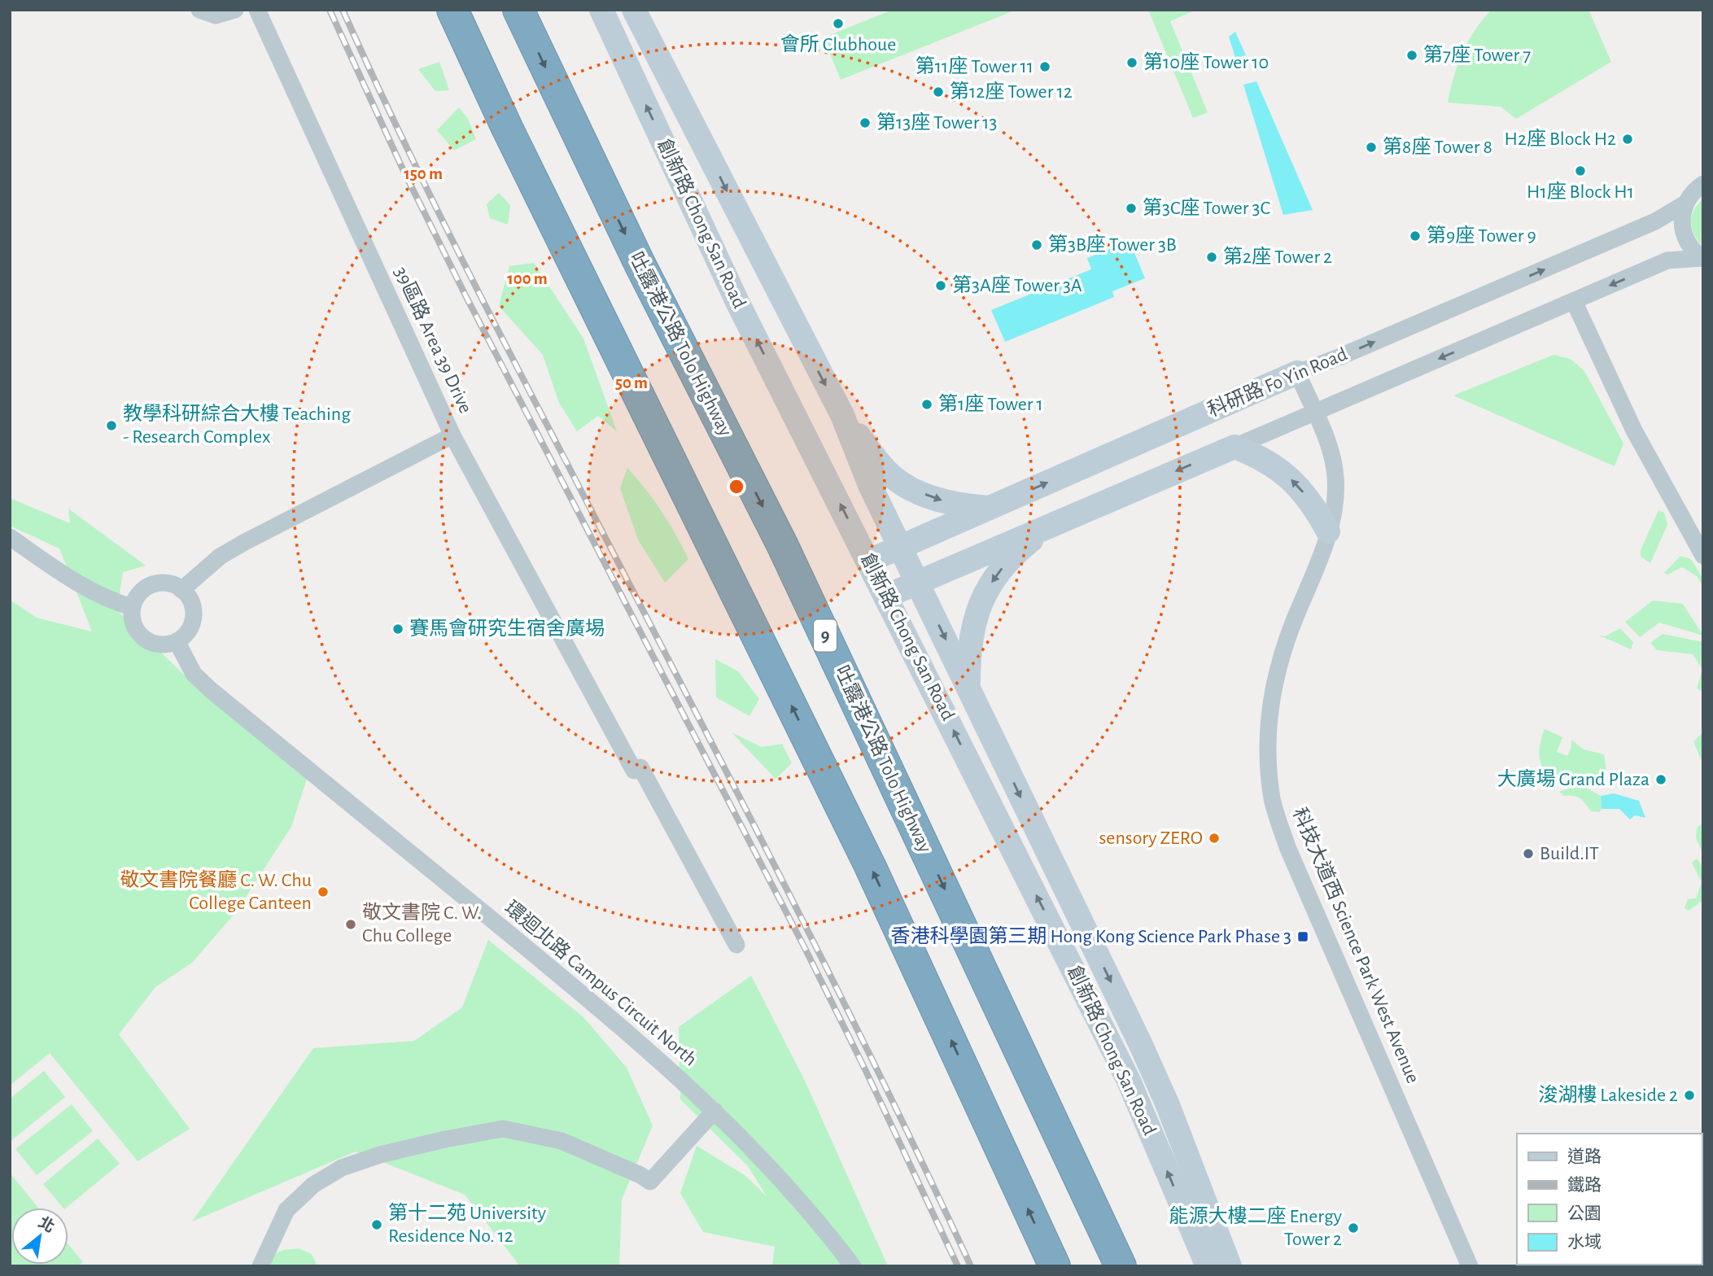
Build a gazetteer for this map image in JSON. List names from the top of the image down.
{
  "streets": {
    "highway": ["吐露港公路 Tolo Highway", "9"],
    "main road": ["創新路 Chong San Road", "科研路 Fo Yin Road"],
    "street": ["39區路 Area 39 Drive", "科技大道西 Science Park West Avenue", "環迴北路 Campus Circuit North"]
  },
  "crossings": [
    ["創新路 Chong San Road", "科研路 Fo Yin Road"],
    ["39區路 Area 39 Drive", "環迴北路 Campus Circuit North"],
    ["科研路 Fo Yin Road", "科技大道西 Science Park West Avenue"]
  ],
  "places": {
    "other": [
      "會所 Clubhoue",
      "第7座 Tower 7",
      "第10座 Tower 10",
      "第11座 Tower 11",
      "第12座 Tower 12",
      "第13座 Tower 13",
      "H2座 Block H2",
      "第8座 Tower 8",
      "H1座 Block H1",
      "第3C座 Tower 3C",
      "第9座 Tower 9",
      "第3B座 Tower 3B",
      "第2座 Tower 2",
      "第3A座 Tower 3A",
      "第1座 Tower 1",
      "教學科研綜合大樓 Teaching - Research Complex",
      "賽馬會研究生宿舍廣埸",
      "大廣場 Grand Plaza",
      "sensory ZERO",
      "Build.IT",
      "敬文書院餐廳 C. W. Chu College Canteen",
      "敬文書院 C. W. Chu College",
      "浚湖樓 Lakeside 2",
      "第十二苑 University Residence No. 12",
      "能源大樓二座 Energy Tower 2"
    ],
    "transit": ["香港科學園第三期 Hong Kong Science Park Phase 3"]
  },
  "legend": [
    "道路",
    "鐵路",
    "公園",
    "水域"
  ],
  "north": "top right",
  "rings": ["150 m", "100 m", "50 m"]
}
